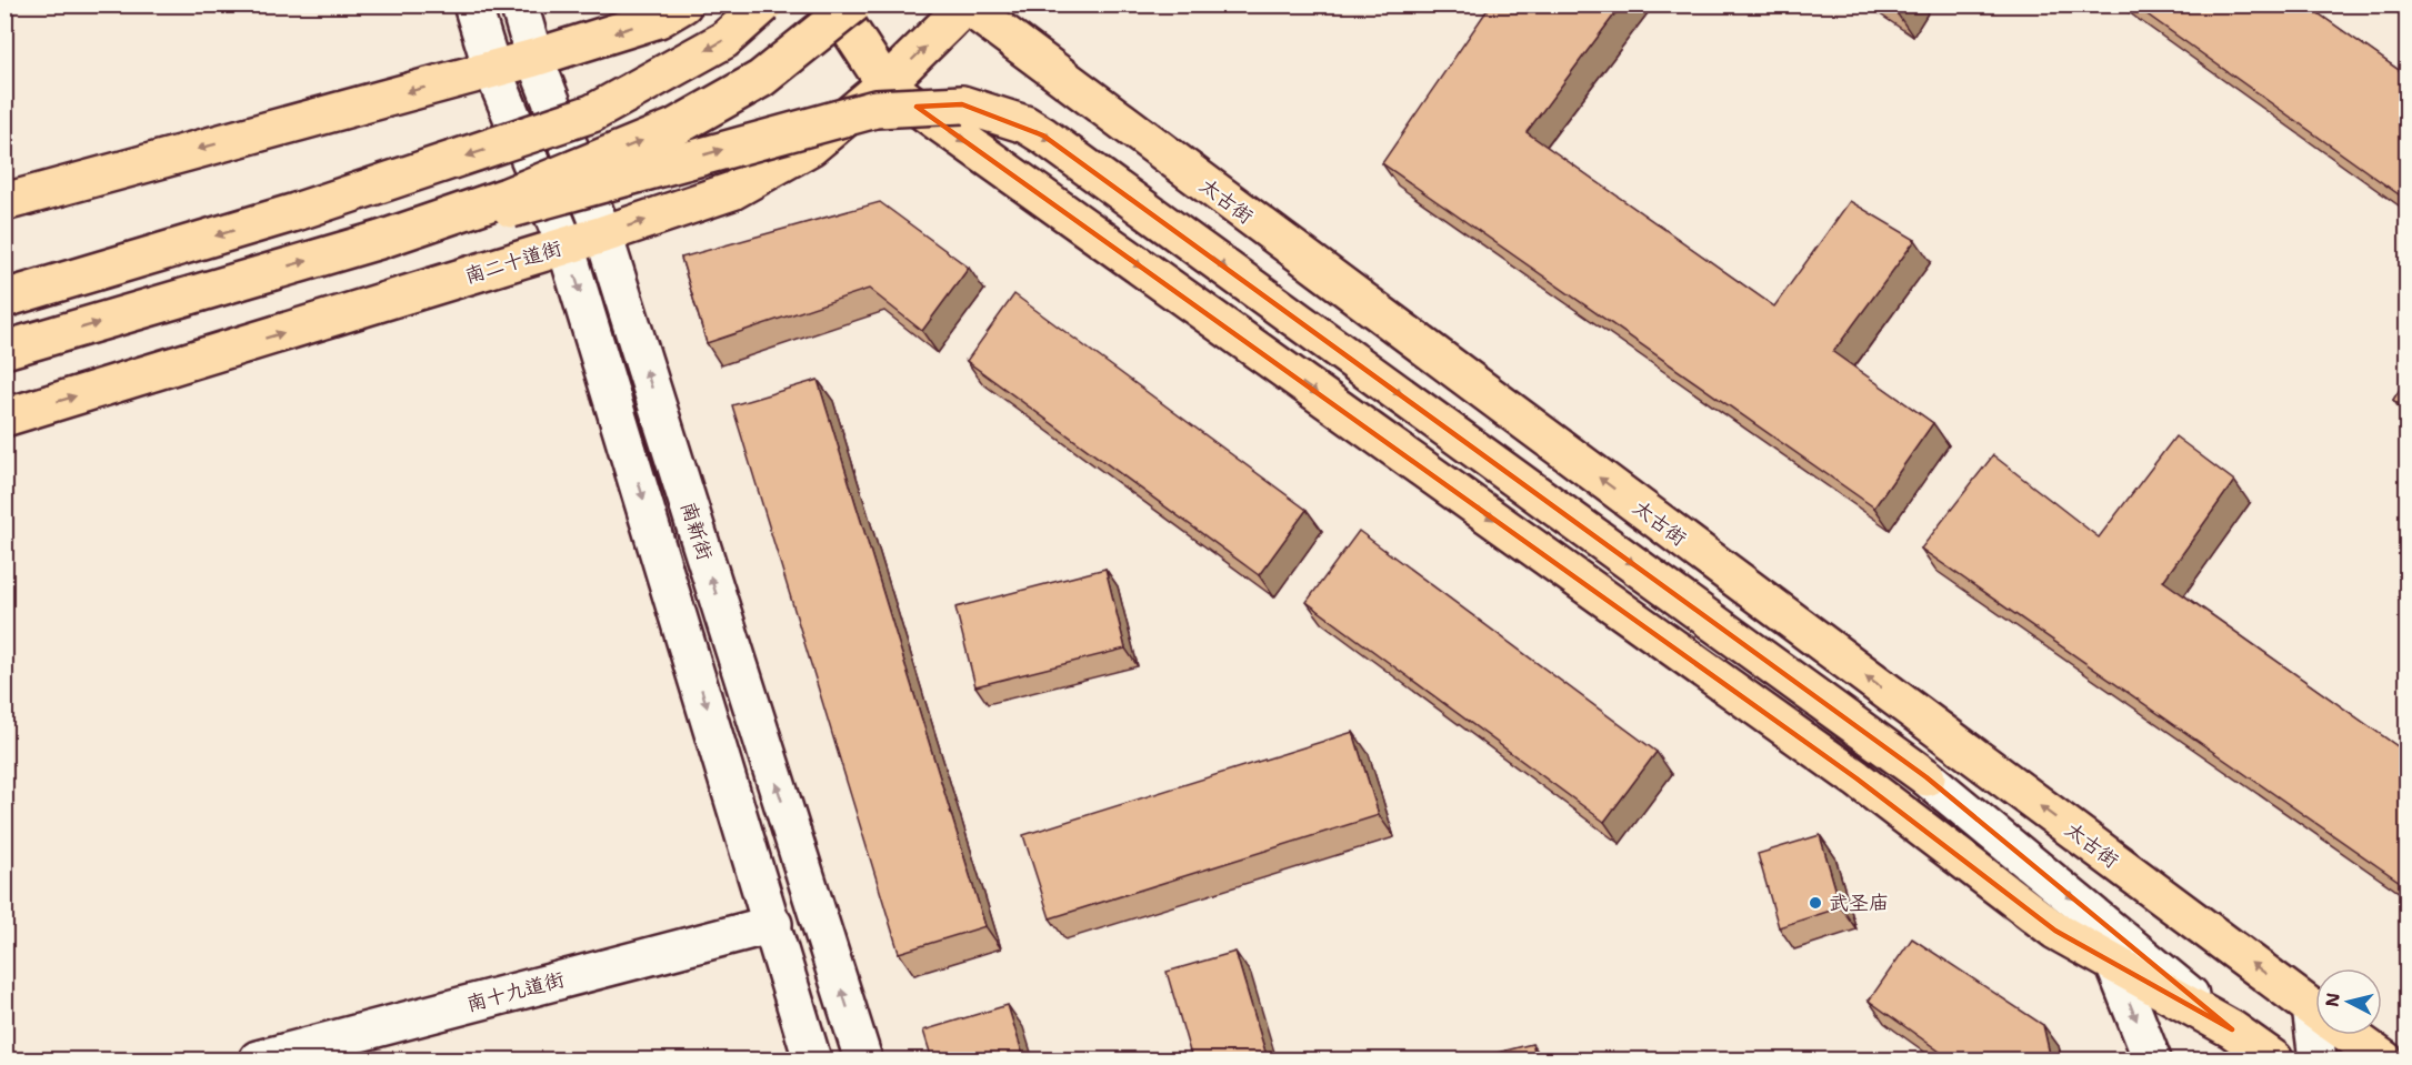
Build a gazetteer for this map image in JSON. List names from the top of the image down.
{
  "streets": {
    "main road": [
      "太古街",
      "南二十道街",
      "南新街",
      "南十九道街"
    ]
  },
  "crossings": [
    ["太古街", "南二十道街"],
    ["南二十道街", "南新街"],
    ["南新街", "南十九道街"]
  ],
  "places": ["武圣庙"],
  "north": "left"
}
